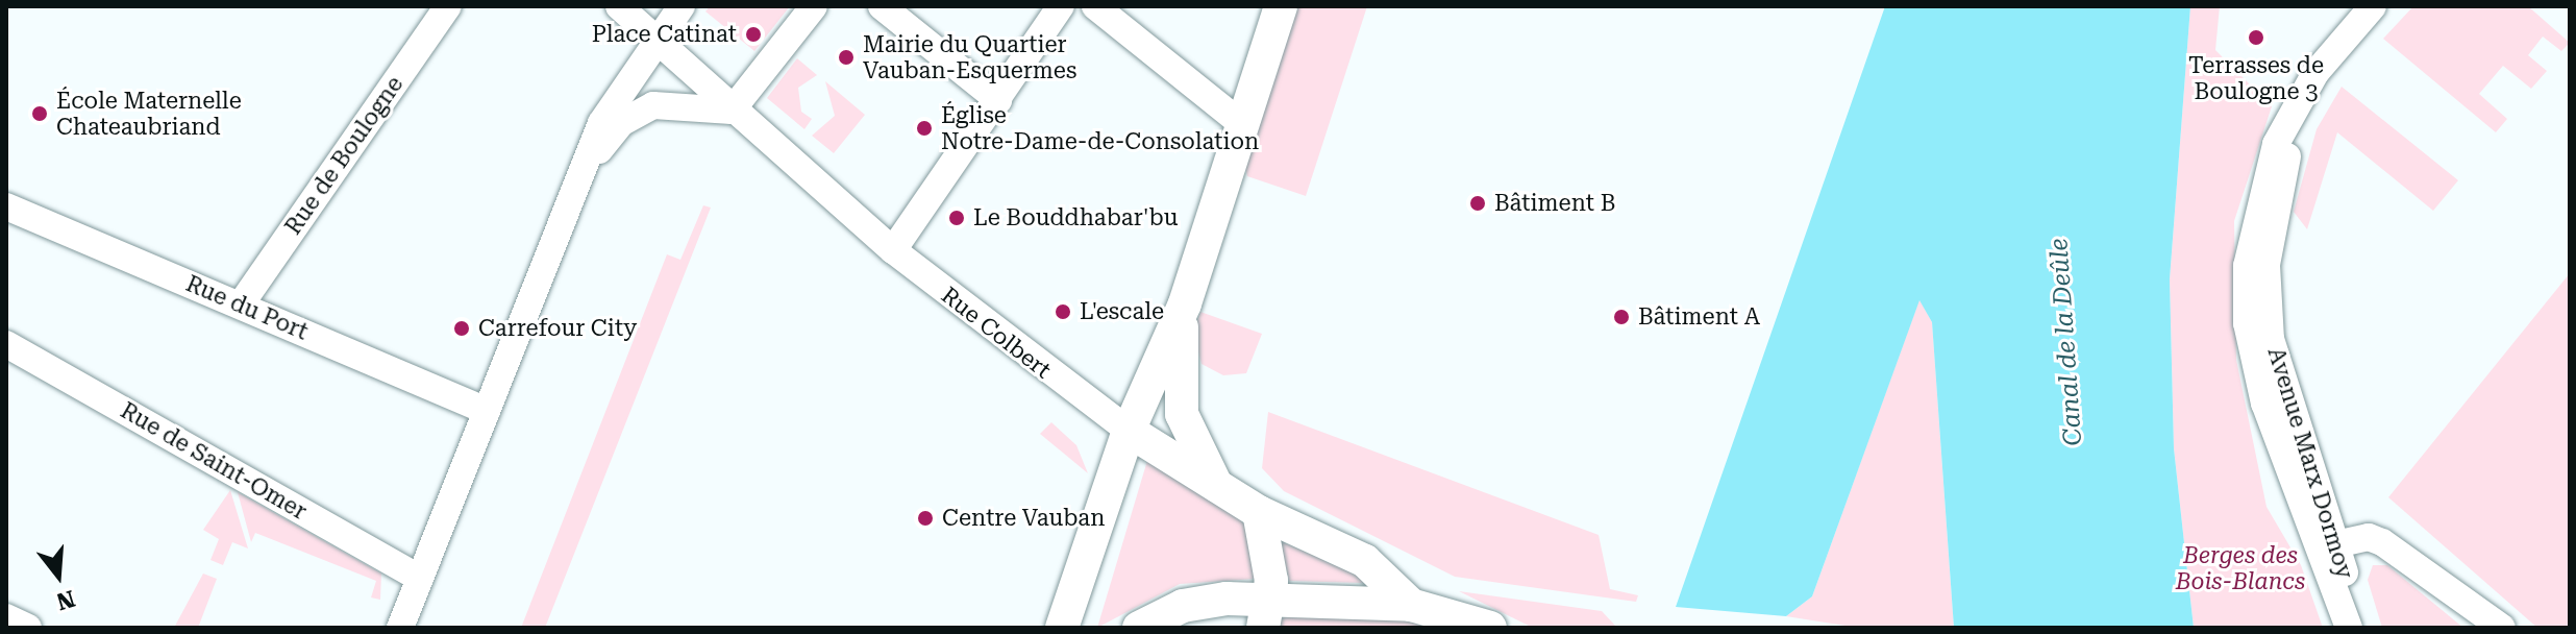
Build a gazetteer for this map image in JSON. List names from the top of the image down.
{
  "streets": {
    "main road": ["Rue Colbert"],
    "street": [
      "Rue de Boulogne",
      "Rue du Port",
      "Rue de Saint-Omer",
      "Avenue Marx Dormoy"
    ]
  },
  "crossings": [
    ["Rue de Boulogne", "Rue du Port"]
  ],
  "water": ["Canal de la Deûle"],
  "parks": ["Berges des Bois-Blancs"],
  "places": [
    "Place Catinat",
    "Terrasses de Boulogne 3",
    "Mairie du Quartier Vauban-Esquermes",
    "École Maternelle Chateaubriand",
    "Église Notre-Dame-de-Consolation",
    "Bâtiment B",
    "Le Bouddhabar'bu",
    "L'escale",
    "Bâtiment A",
    "Carrefour City",
    "Centre Vauban"
  ],
  "north": "bottom"
}
